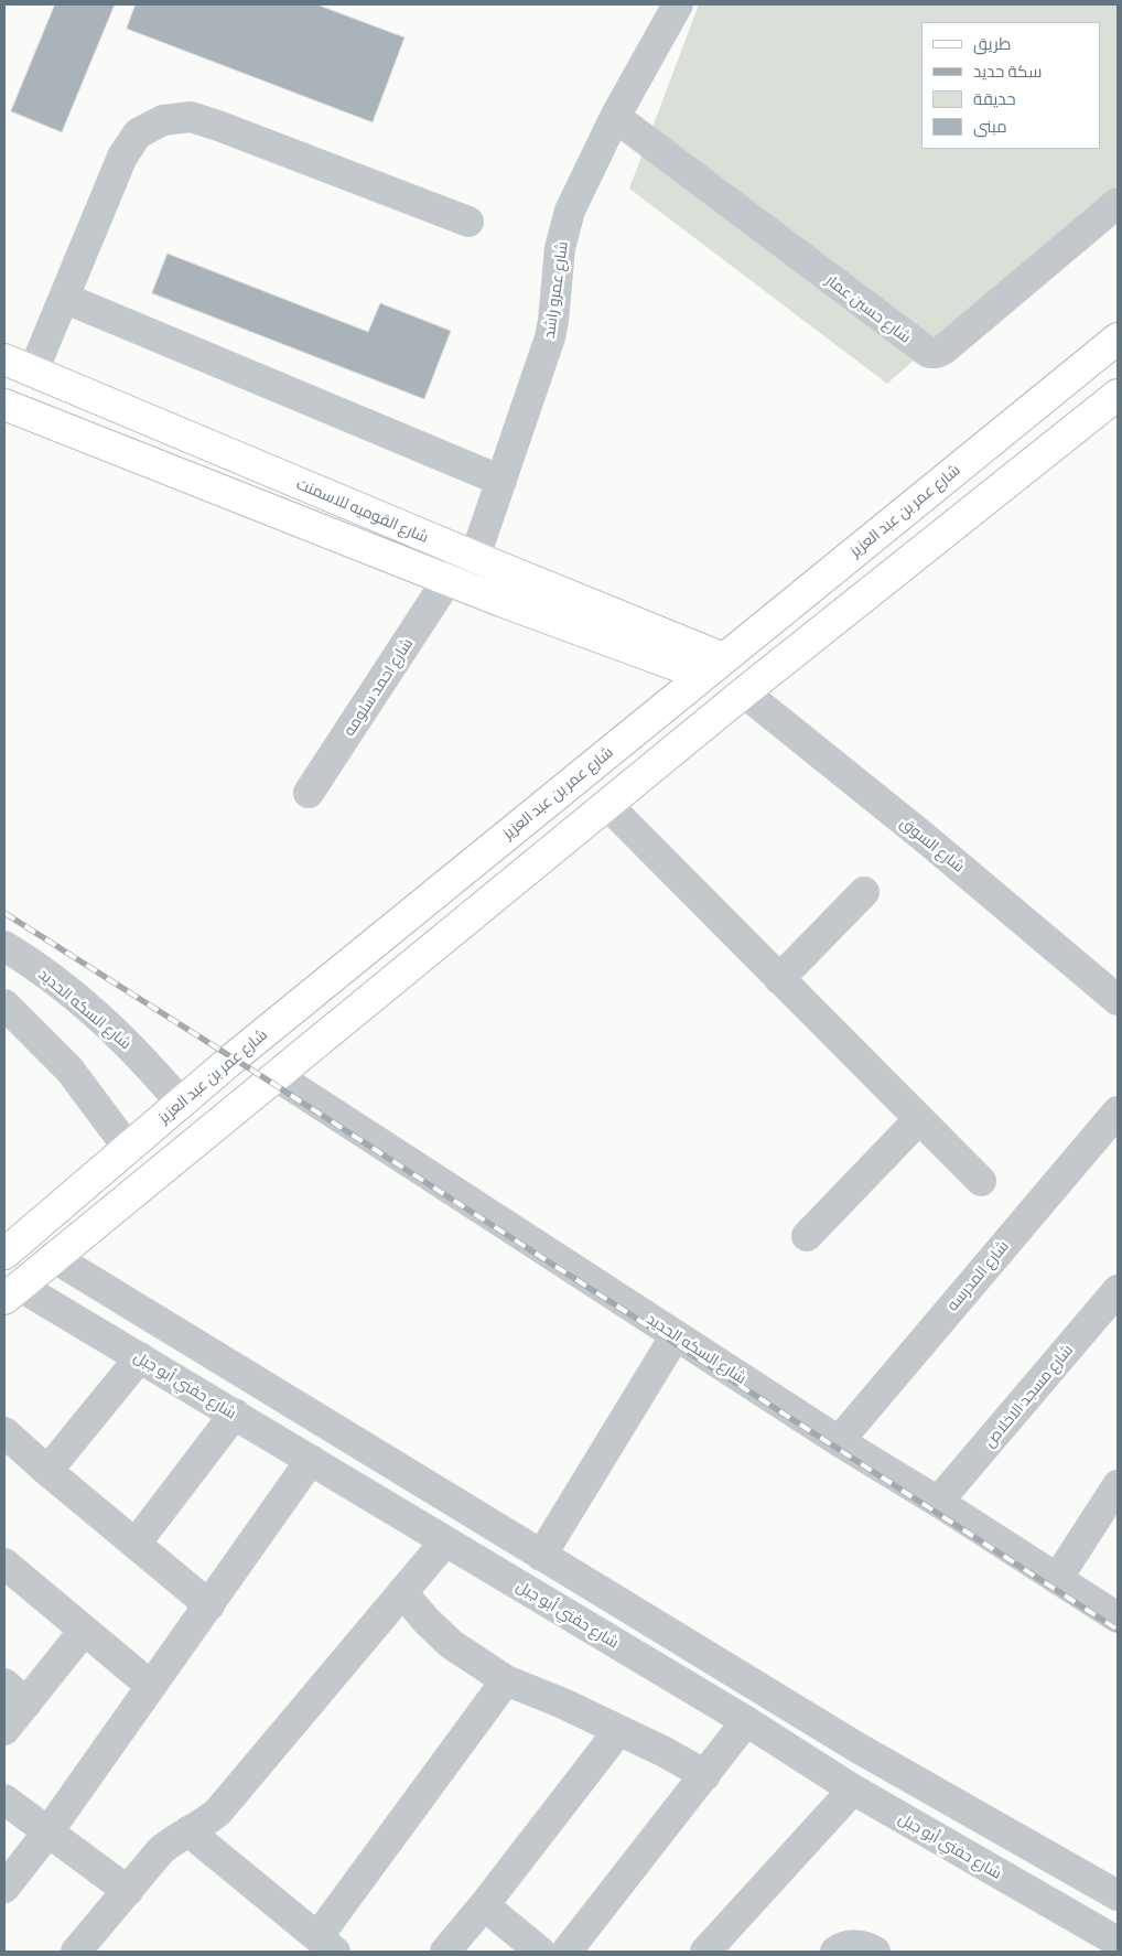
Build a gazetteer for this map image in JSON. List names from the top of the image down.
{
  "streets": {
    "main road": ["شارع القوميه للاسمنت", "شارع عمر بن عبد العزيز"],
    "street": [
      "شارع عمرو راشد",
      "شارع حسين عمار",
      "شارع احمد سلومه",
      "شارع السوق",
      "شارع السكه الحديد",
      "شارع المدرسه",
      "شارع حفني أبو جبل",
      "شارع مسجد الاخلاص"
    ]
  },
  "crossings": [
    ["شارع عمرو راشد", "شارع حسين عمار"],
    ["شارع عمرو راشد", "شارع القوميه للاسمنت"],
    ["شارع عمرو راشد", "شارع احمد سلومه"],
    ["شارع القوميه للاسمنت", "شارع عمر بن عبد العزيز"],
    ["شارع القوميه للاسمنت", "شارع احمد سلومه"],
    ["شارع عمر بن عبد العزيز", "شارع السكه الحديد"],
    ["شارع السكه الحديد", "شارع المدرسه"],
    ["شارع السكه الحديد", "شارع مسجد الاخلاص"]
  ],
  "legend": [
    "طريق",
    "سكة حديد",
    "حديقة",
    "مبنى"
  ]
}
